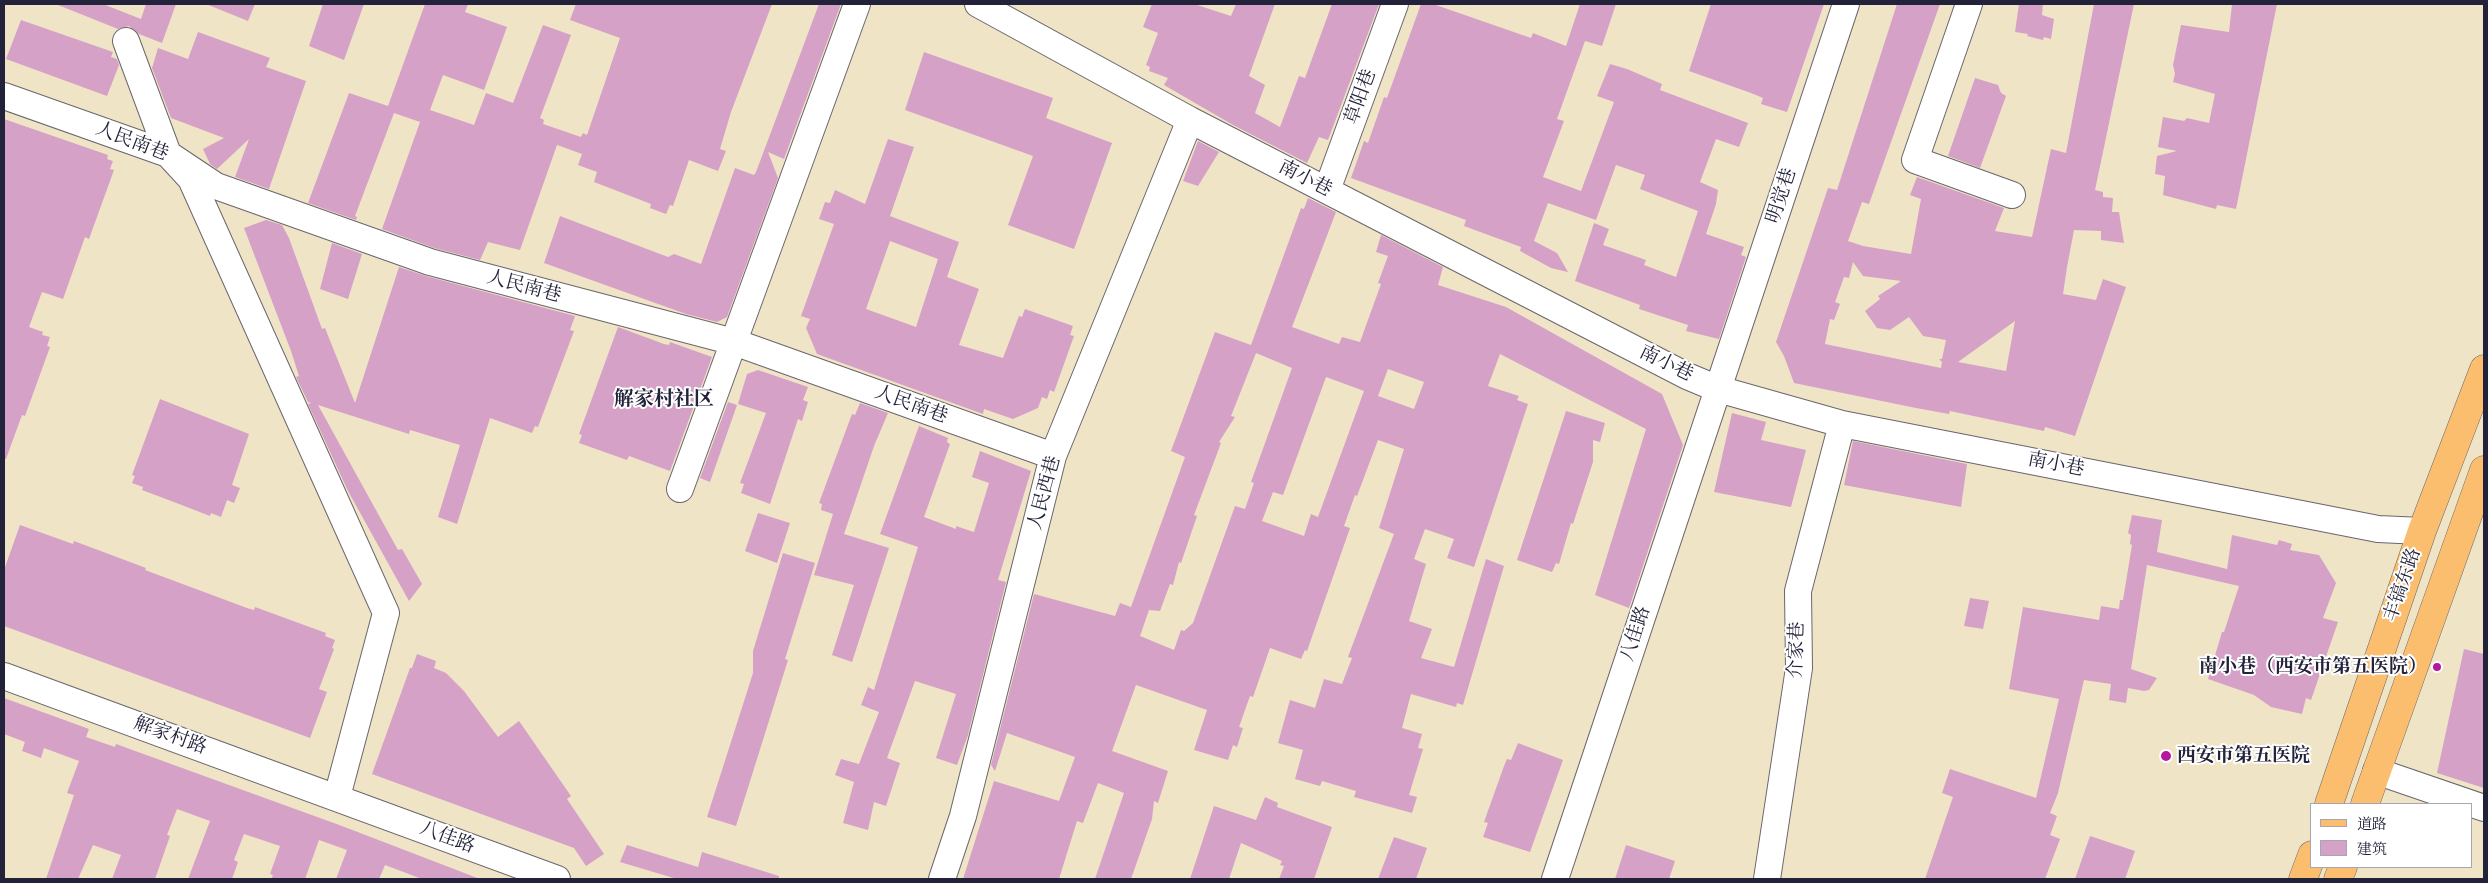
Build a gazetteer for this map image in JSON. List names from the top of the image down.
{
  "streets": {
    "main road": ["丰镐东路"],
    "street": [
      "草阳巷",
      "人民南巷",
      "南小巷",
      "明觉巷",
      "人民西巷",
      "八佳路",
      "介家巷",
      "解家村路"
    ]
  },
  "crossings": [
    ["草阳巷", "南小巷"],
    ["人民南巷", "人民西巷"],
    ["南小巷", "明觉巷"],
    ["南小巷", "人民西巷"],
    ["南小巷", "丰镐东路"],
    ["南小巷", "八佳路"],
    ["南小巷", "介家巷"],
    ["明觉巷", "八佳路"],
    ["八佳路", "解家村路"]
  ],
  "districts": ["解家村社区"],
  "places": ["南小巷（西安市第五医院）", "西安市第五医院"],
  "legend": ["道路", "建筑"]
}
